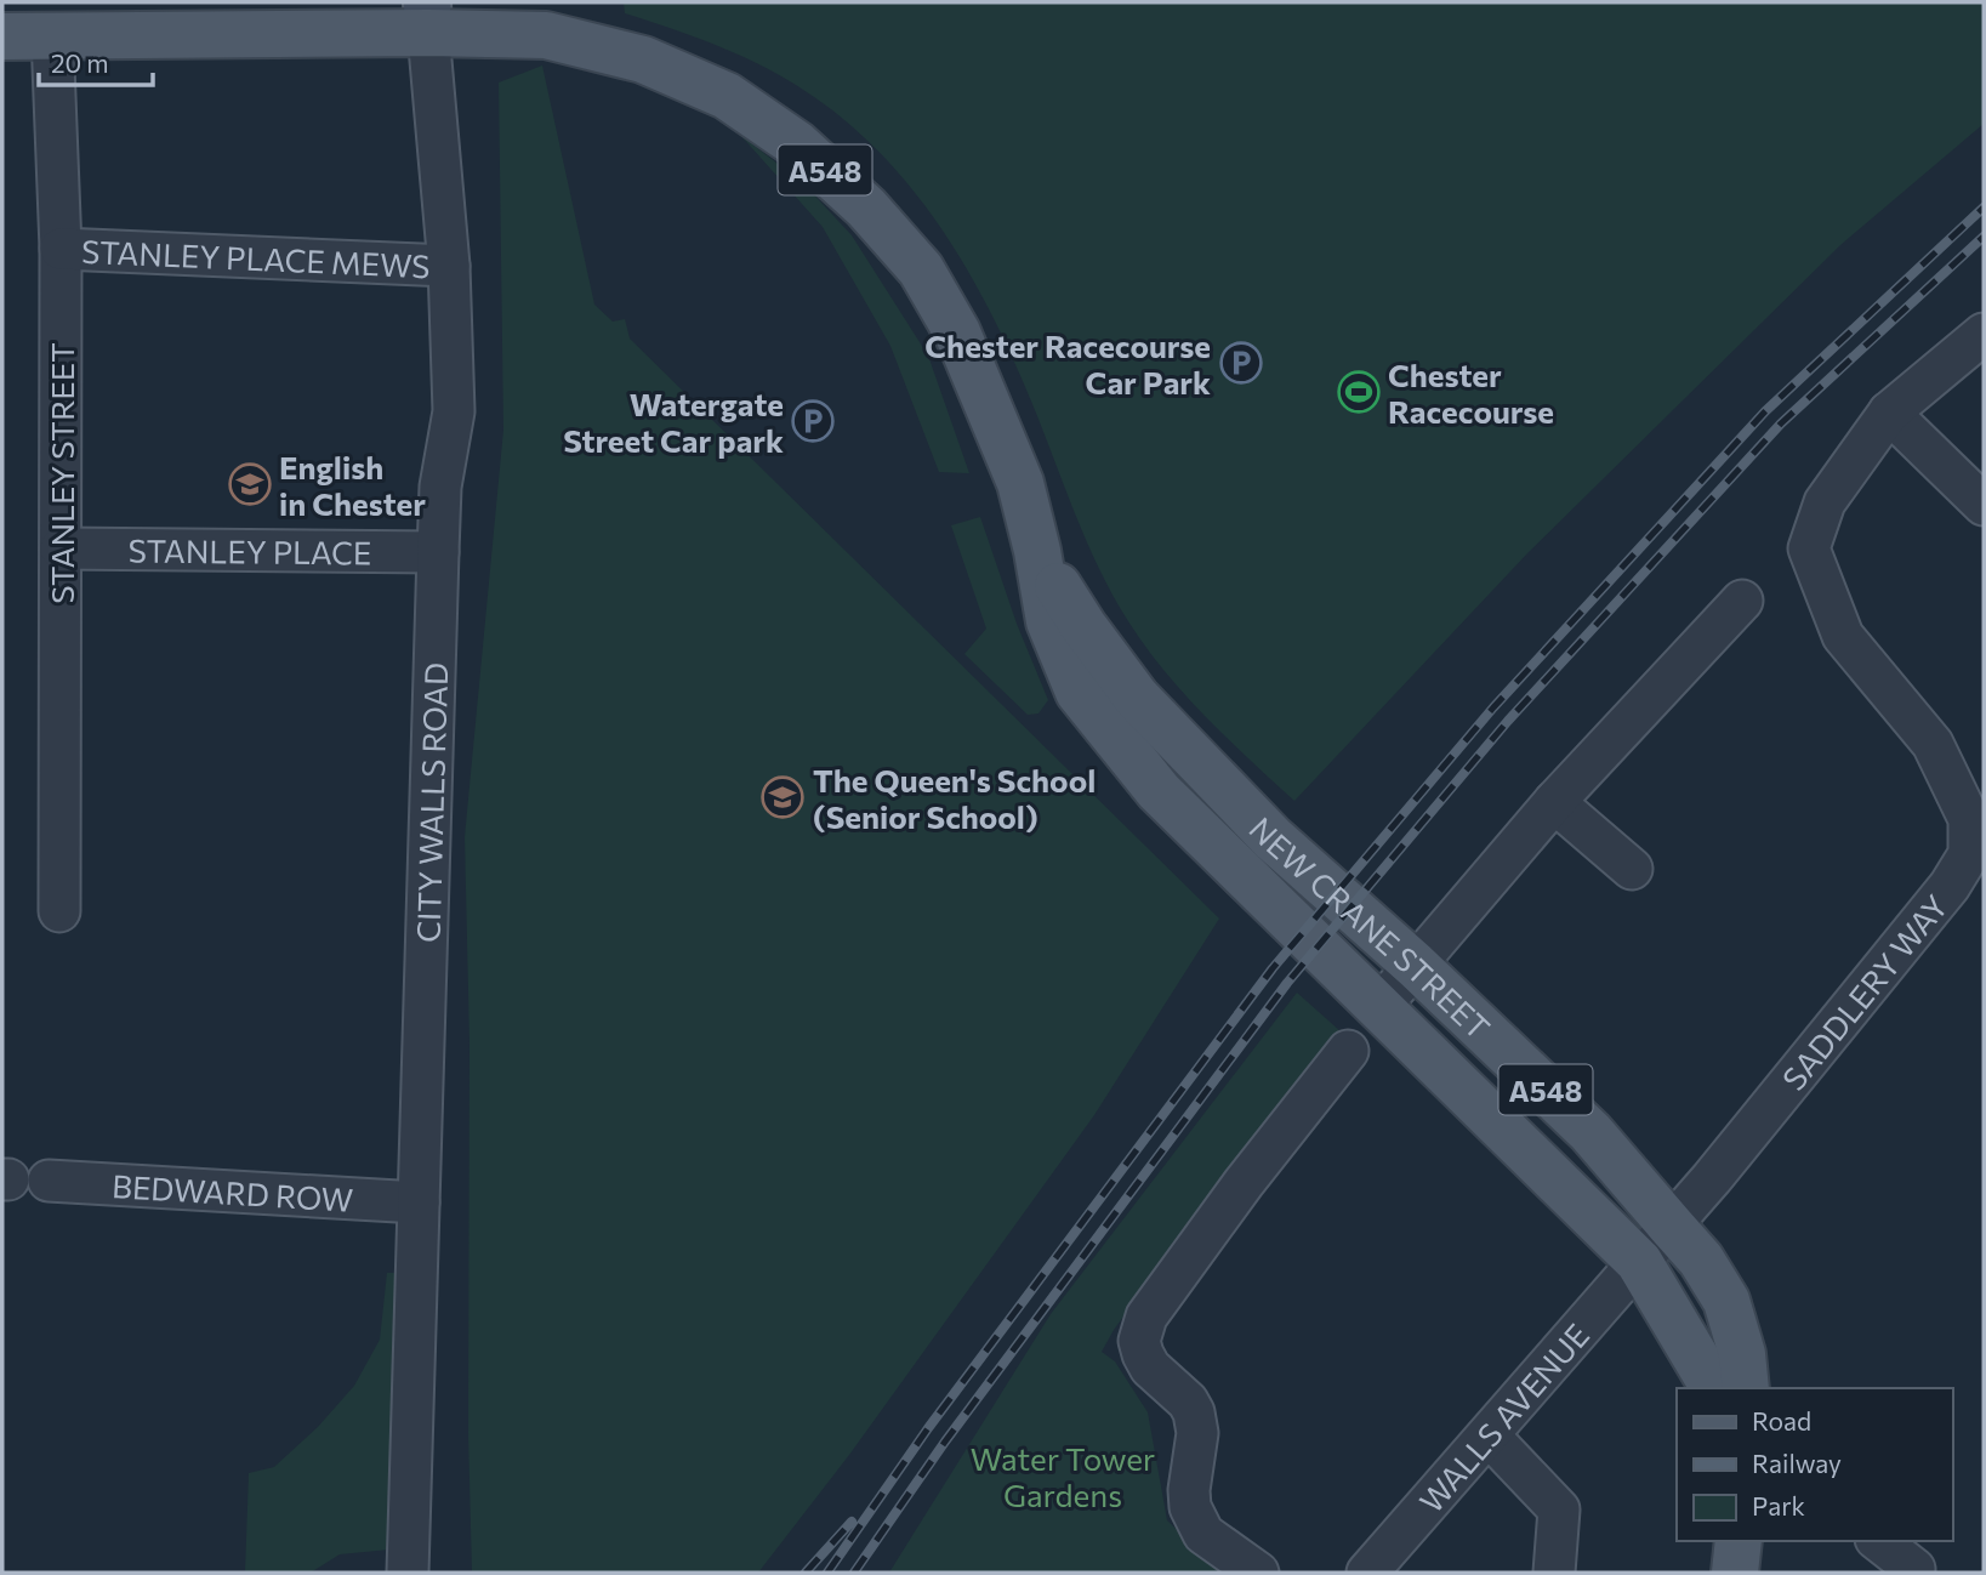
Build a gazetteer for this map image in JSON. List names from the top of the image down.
{
  "streets": {
    "main road": ["A548", "NEW CRANE STREET"],
    "street": [
      "STANLEY PLACE MEWS",
      "STANLEY STREET",
      "STANLEY PLACE",
      "CITY WALLS ROAD",
      "SADDLERY WAY",
      "BEDWARD ROW",
      "WALLS AVENUE"
    ]
  },
  "crossings": [
    ["A548", "STANLEY STREET"],
    ["A548", "CITY WALLS ROAD"],
    ["A548", "NEW CRANE STREET"],
    ["STANLEY PLACE MEWS", "STANLEY STREET"],
    ["STANLEY PLACE MEWS", "CITY WALLS ROAD"],
    ["STANLEY STREET", "STANLEY PLACE"],
    ["STANLEY PLACE", "CITY WALLS ROAD"],
    ["CITY WALLS ROAD", "NEW CRANE STREET"],
    ["CITY WALLS ROAD", "BEDWARD ROW"],
    ["NEW CRANE STREET", "SADDLERY WAY"],
    ["NEW CRANE STREET", "WALLS AVENUE"],
    ["SADDLERY WAY", "WALLS AVENUE"]
  ],
  "parks": ["Water Tower Gardens"],
  "places": {
    "parking": ["Chester Racecourse Car Park", "Watergate Street Car park"],
    "sports": ["Chester Racecourse"],
    "school or university": ["English in Chester", "The Queen's School (Senior School)"]
  },
  "legend": ["Road", "Railway", "Park"],
  "scale_bar": "20 m"
}
